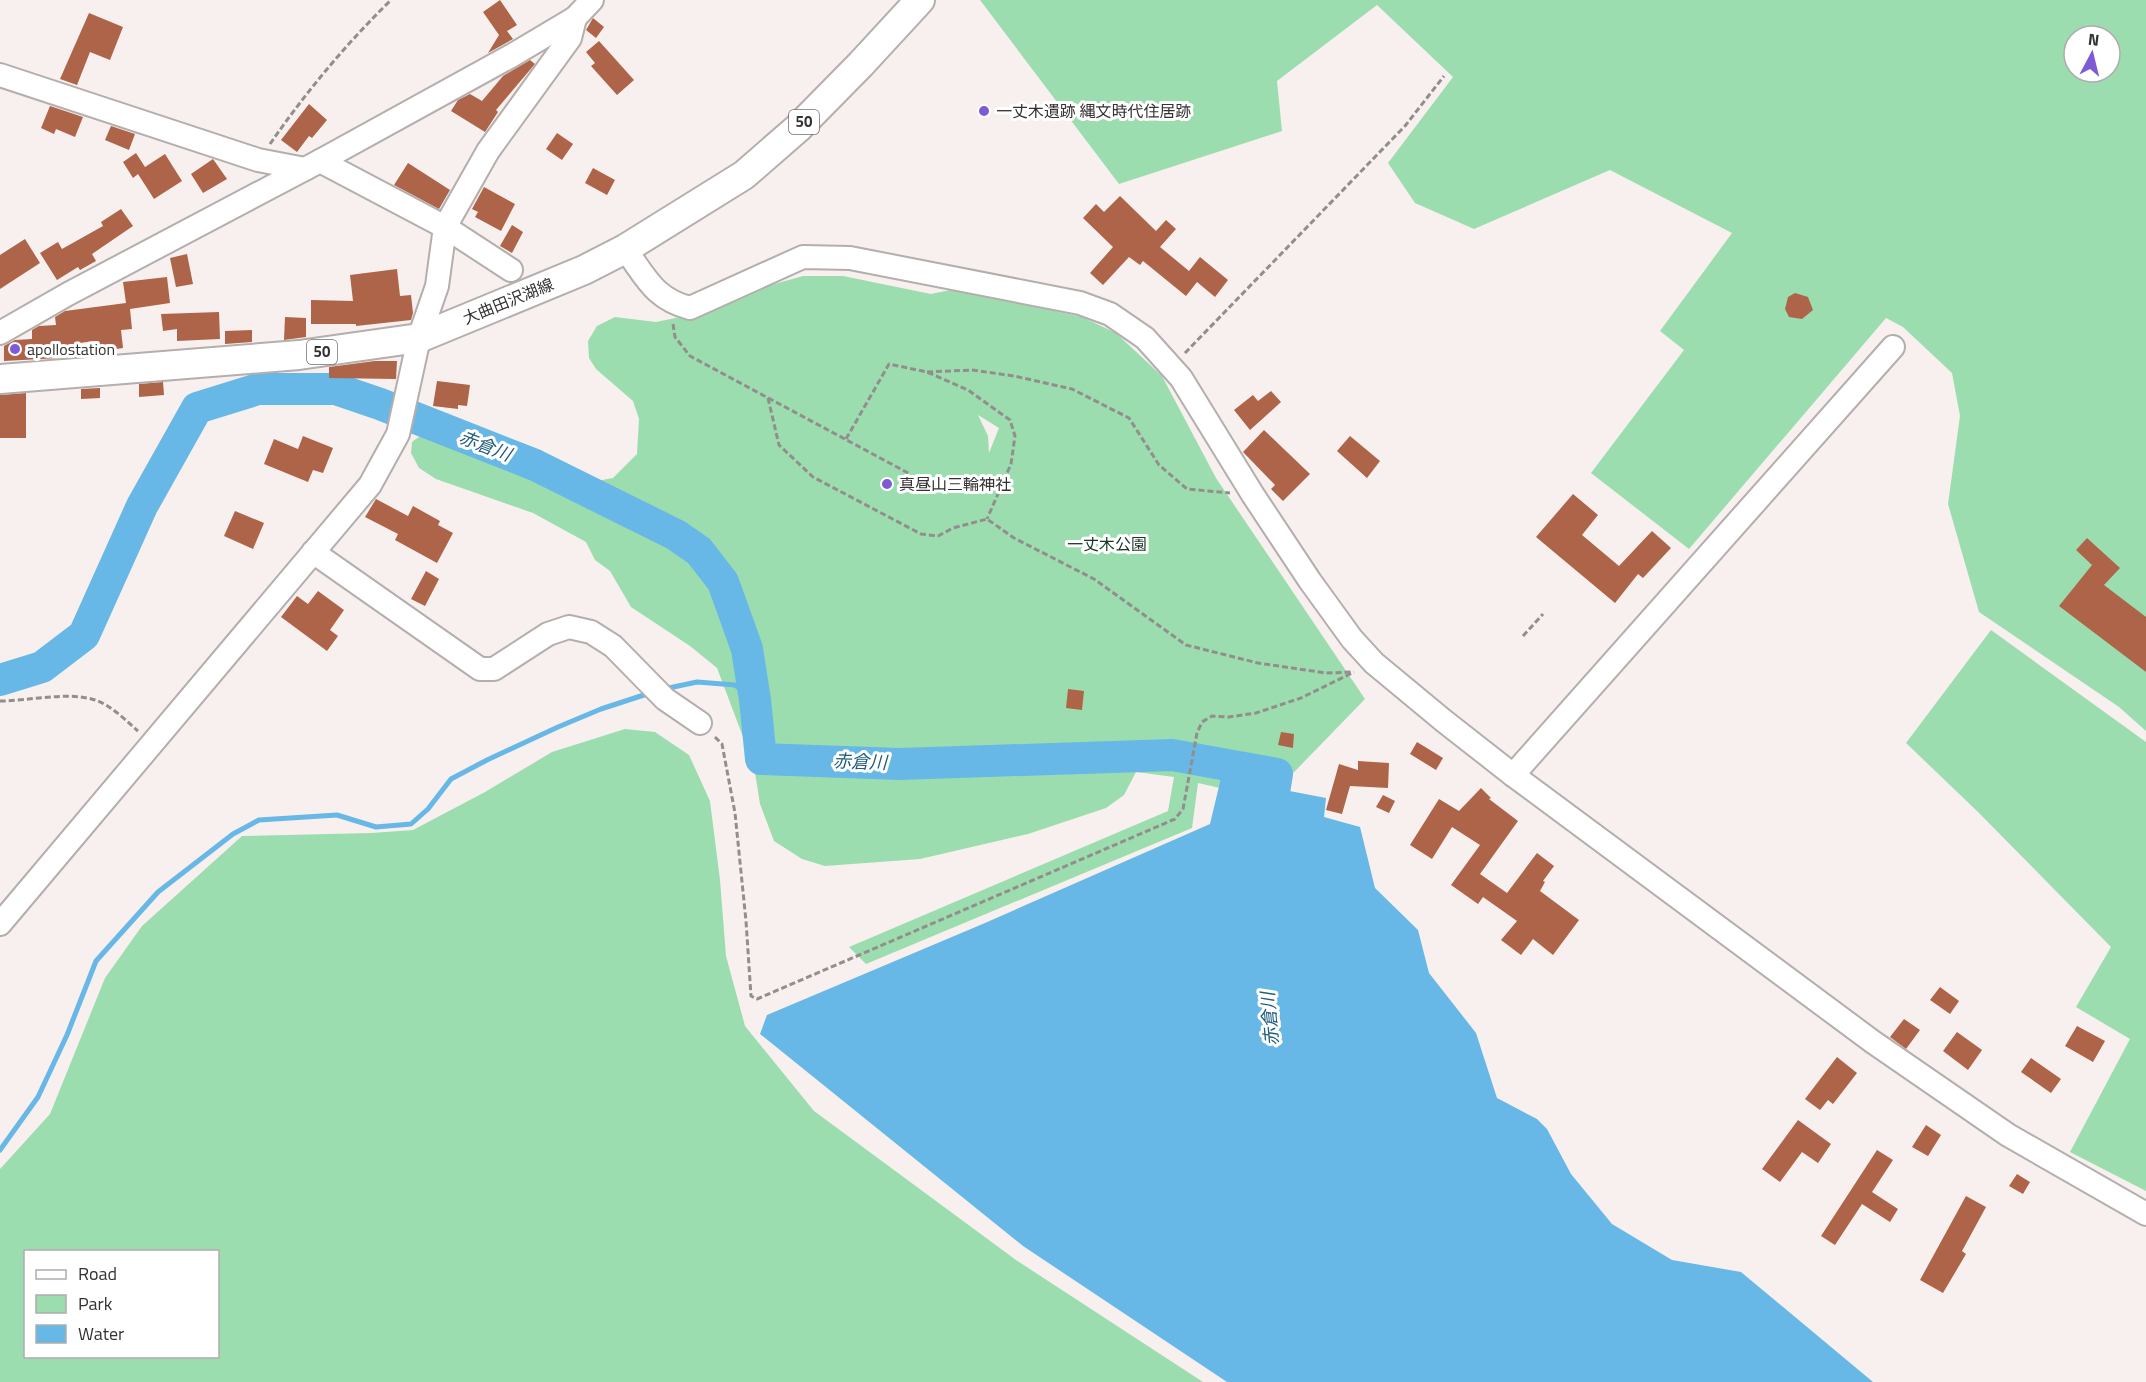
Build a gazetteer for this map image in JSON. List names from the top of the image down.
{
  "streets": {
    "main road": ["50", "大曲田沢湖線"]
  },
  "water": ["赤倉川"],
  "parks": ["一丈木公園"],
  "places": ["一丈木遺跡 縄文時代住居跡", "apollostation", "真昼山三輪神社"],
  "legend": ["Road", "Park", "Water"],
  "north": "top"
}
